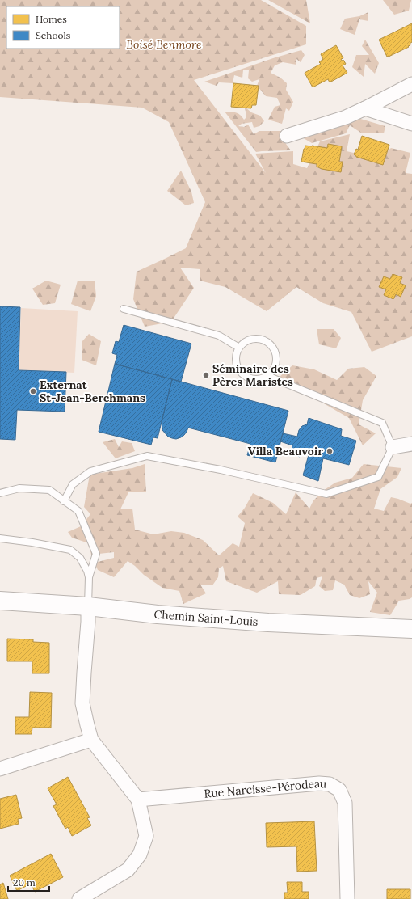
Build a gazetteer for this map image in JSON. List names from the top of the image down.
{
  "streets": {
    "street": ["Chemin Saint-Louis", "Rue Narcisse-Pérodeau"]
  },
  "parks": ["Boisé Benmore"],
  "places": ["Séminaire des Pères Maristes", "Externat St-Jean-Berchmans", "Villa Beauvoir"],
  "legend": ["Homes", "Schools"],
  "scale_bar": "20 m"
}
